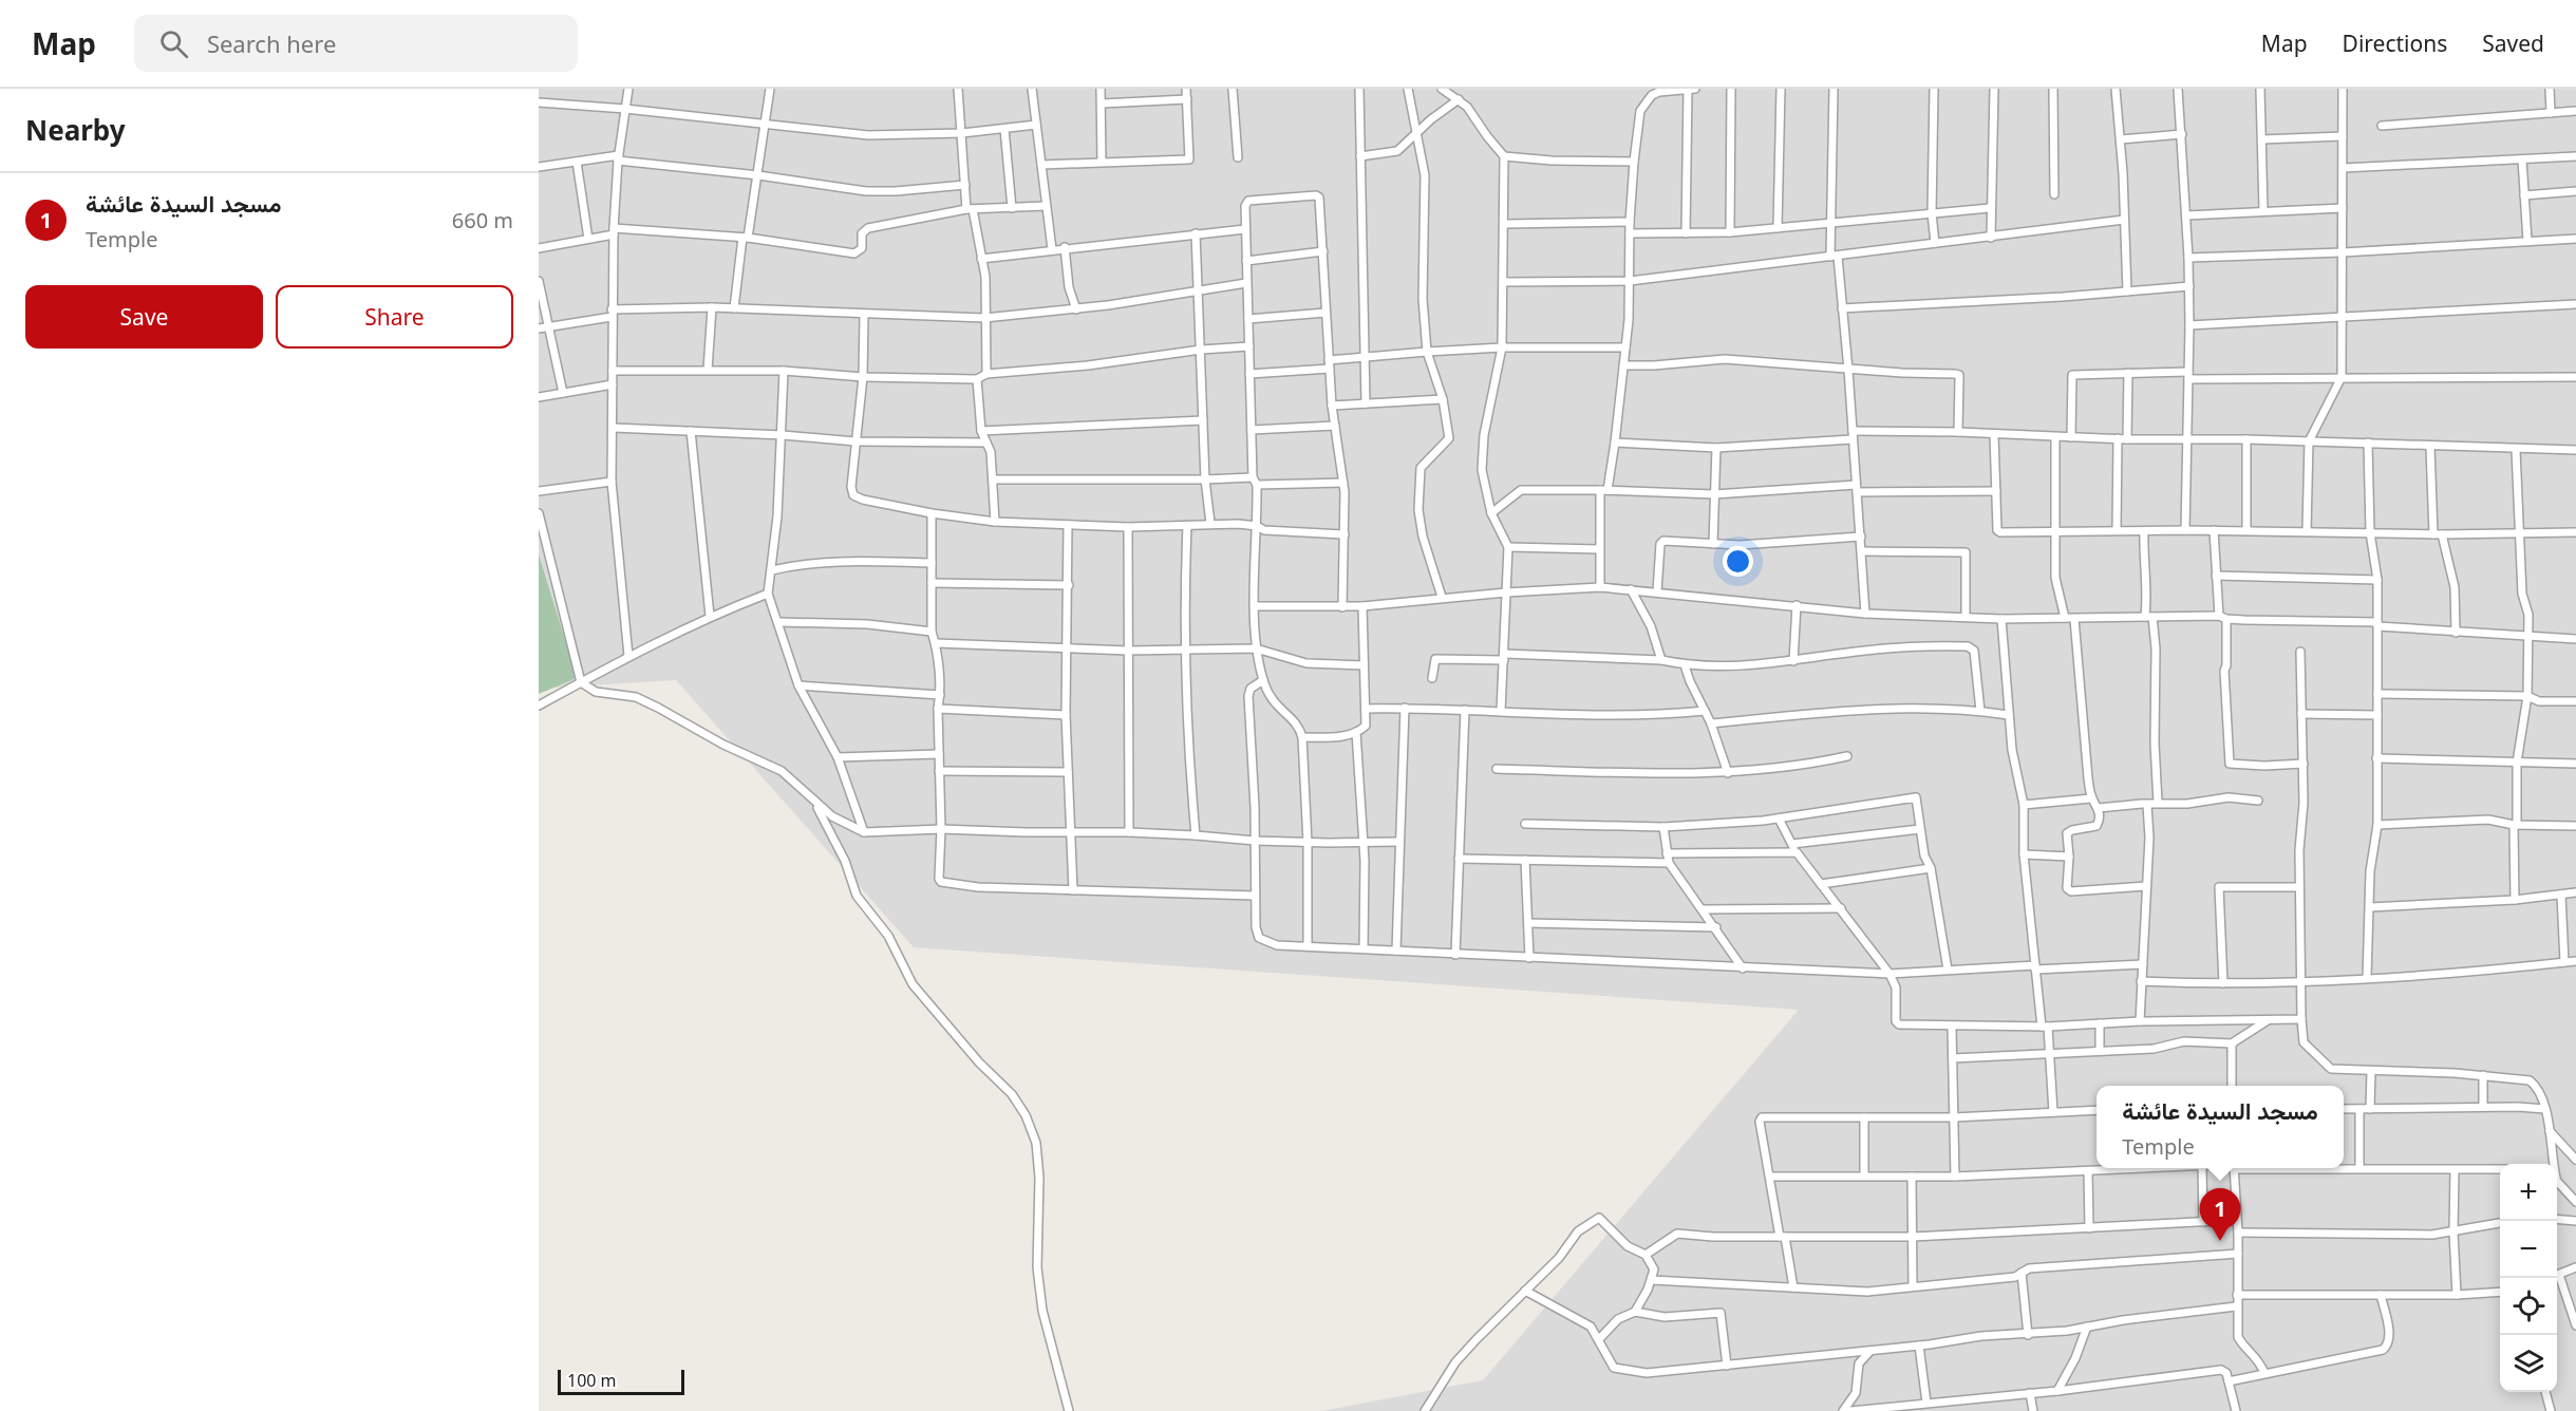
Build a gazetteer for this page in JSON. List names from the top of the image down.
{
  "scale_bar": "100 m",
  "page": {
    "header": "Map",
    "search": "Search here",
    "nav": ["Map", "Directions", "Saved"],
    "heading": "Nearby",
    "list": [
      {
        "mark": "1",
        "name": "مسجد السيدة عائشة",
        "note": "Temple",
        "value": "660 m"
      }
    ],
    "buttons": ["Save", "Share"],
    "popup": ["مسجد السيدة عائشة", "Temple"],
    "map_buttons": ["+", "−"],
    "pins": "1",
    "scale": "100 m"
  }
}
